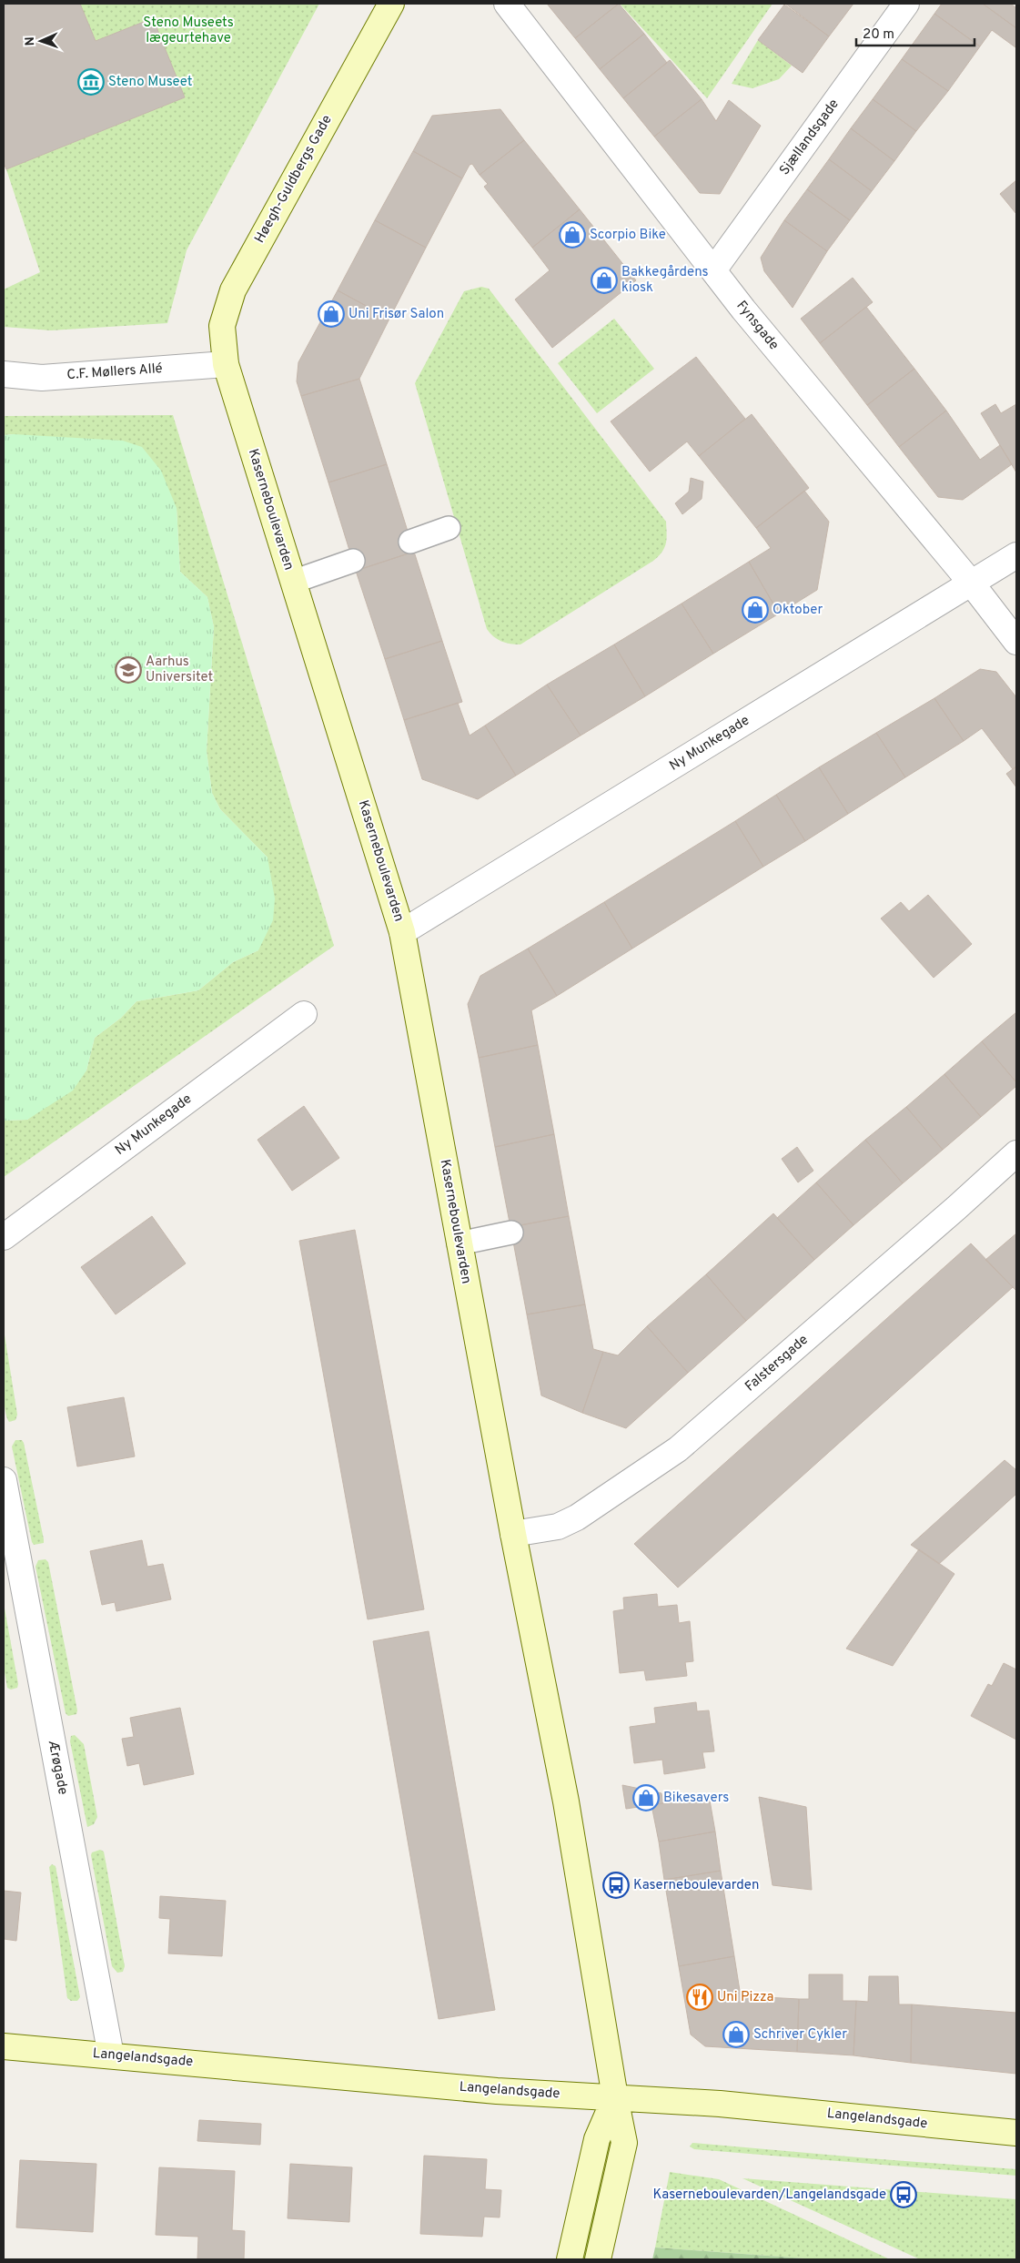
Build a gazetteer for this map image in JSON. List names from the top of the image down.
{
  "streets": {
    "street": [
      "Sjællandsgade",
      "Høegh-Guldbergs Gade",
      "Fynsgade",
      "C.F. Møllers Allé",
      "Kaserneboulevarden",
      "Ny Munkegade",
      "Falstersgade",
      "Ærøgade",
      "Langelandsgade"
    ]
  },
  "crossings": [
    ["Sjællandsgade", "Fynsgade"],
    ["Høegh-Guldbergs Gade", "C.F. Møllers Allé"],
    ["Høegh-Guldbergs Gade", "Kaserneboulevarden"],
    ["Fynsgade", "Ny Munkegade"],
    ["C.F. Møllers Allé", "Kaserneboulevarden"],
    ["Kaserneboulevarden", "Ny Munkegade"],
    ["Kaserneboulevarden", "Falstersgade"],
    ["Kaserneboulevarden", "Langelandsgade"],
    ["Ærøgade", "Langelandsgade"]
  ],
  "parks": ["Steno Museets lægeurtehave"],
  "places": {
    "museum": ["Steno Museet"],
    "shop": [
      "Scorpio Bike",
      "Bakkegårdens kiosk",
      "Uni Frisør Salon",
      "Oktober",
      "Bikesavers",
      "Schriver Cykler"
    ],
    "school or university": ["Aarhus Universitet"],
    "bus stop": ["Kaserneboulevarden", "Kaserneboulevarden/Langelandsgade"],
    "restaurant": ["Uni Pizza"]
  },
  "scale_bar": "20 m",
  "north": "left"
}
